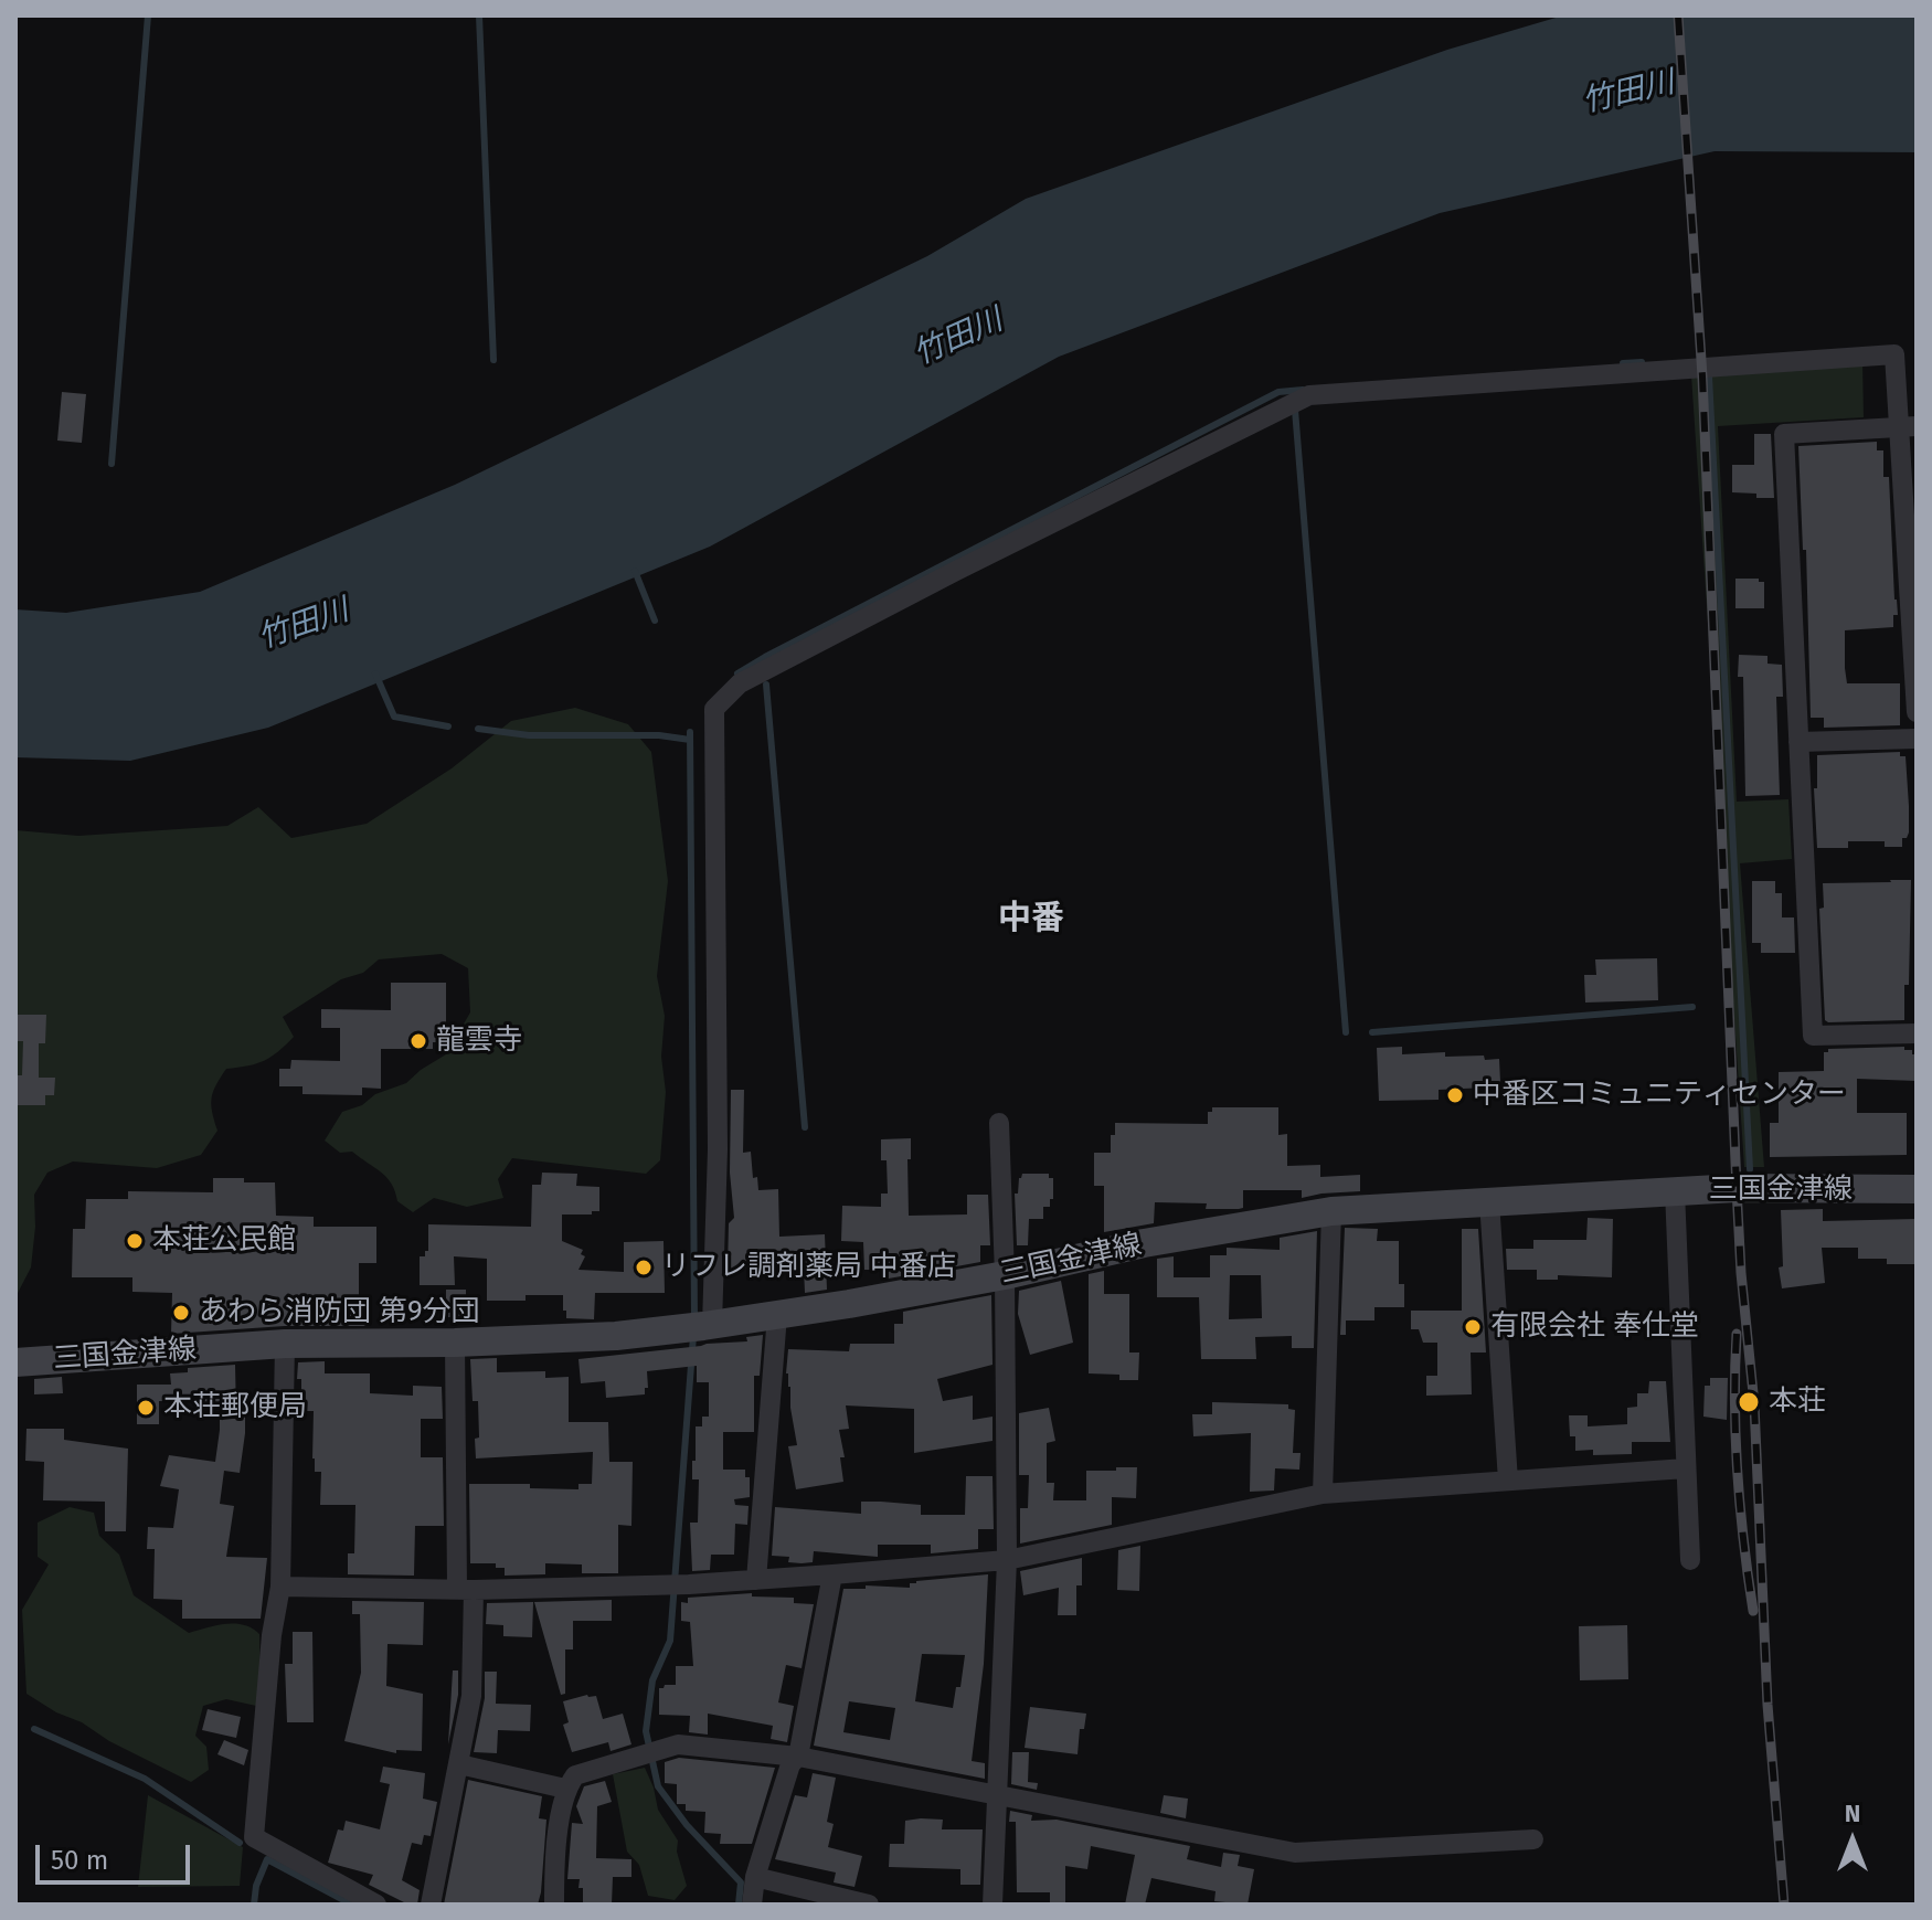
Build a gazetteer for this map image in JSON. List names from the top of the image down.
{
  "streets": {
    "main road": ["三国金津線"]
  },
  "districts": ["中番"],
  "water": ["竹田川"],
  "places": [
    "龍雲寺",
    "中番区コミュニティセンター",
    "本荘公民館",
    "リフレ調剤薬局 中番店",
    "あわら消防団 第9分団",
    "有限会社 奉仕堂",
    "本荘",
    "本荘郵便局"
  ],
  "scale_bar": "50 m",
  "north": "top"
}
